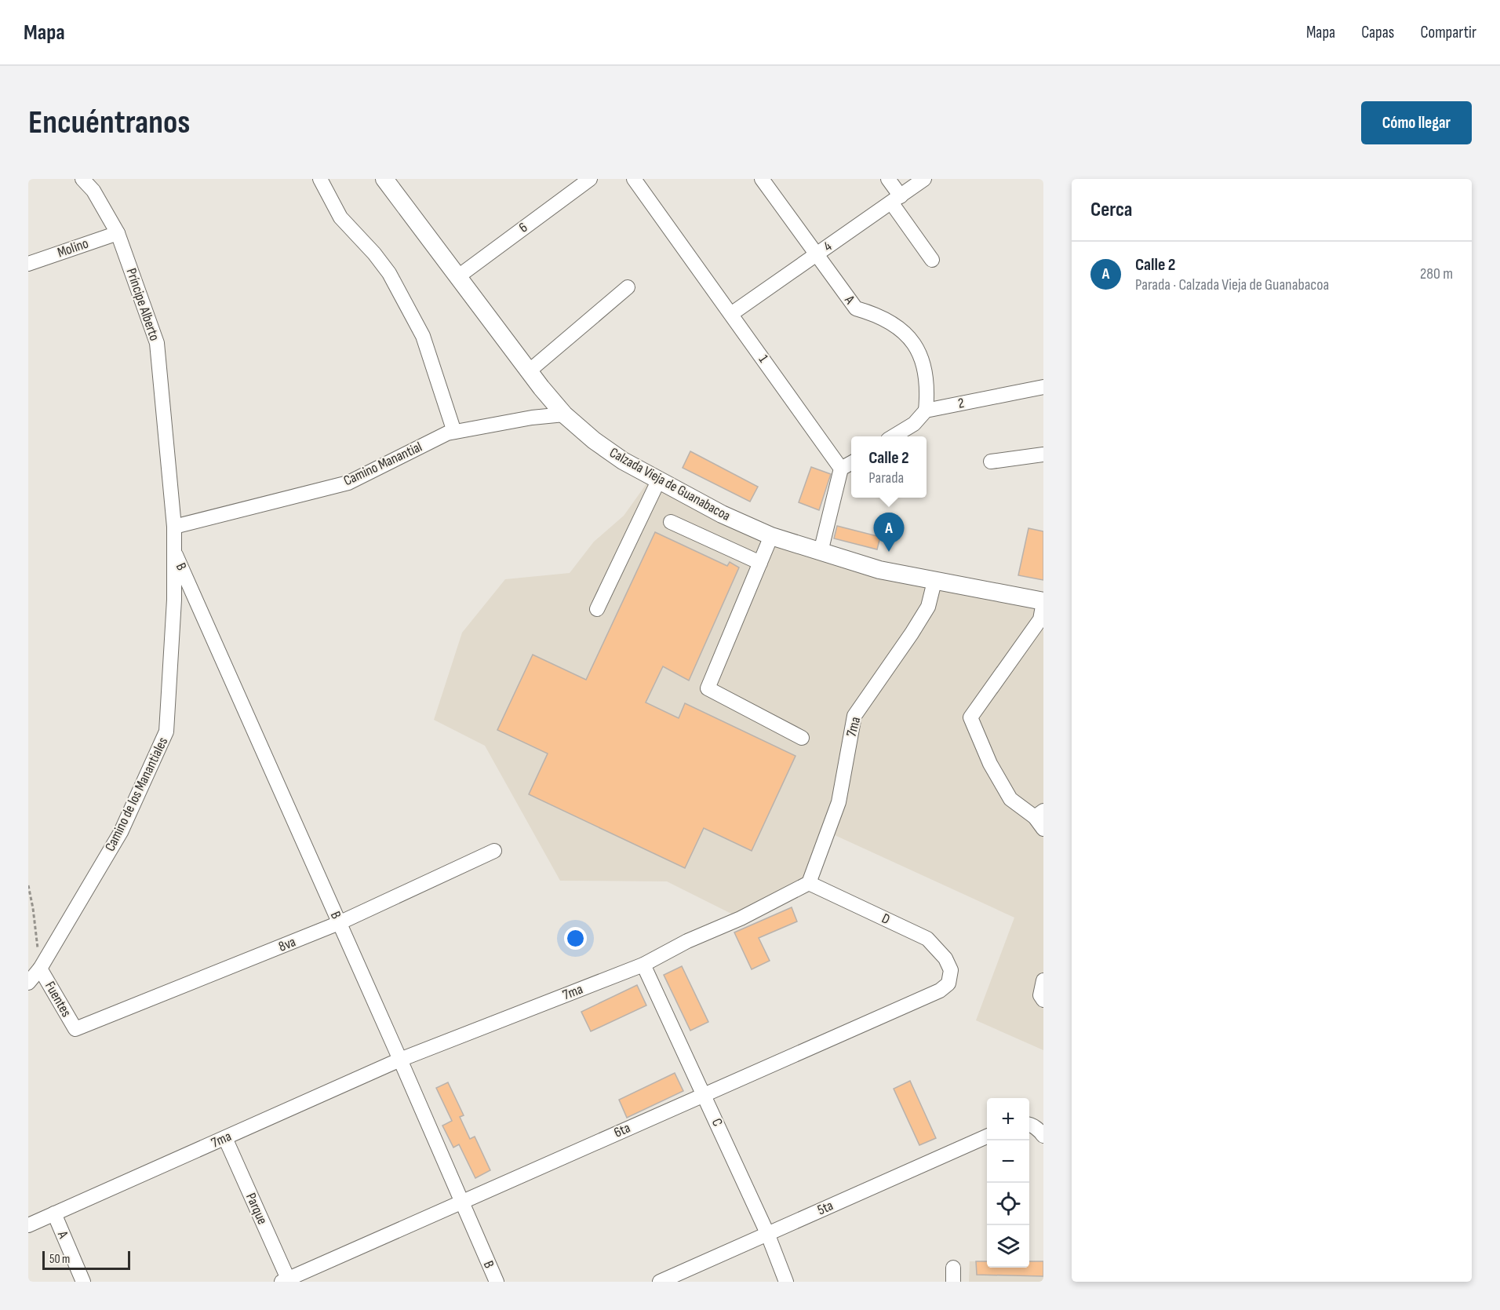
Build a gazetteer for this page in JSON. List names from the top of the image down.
{
  "streets": {
    "main road": ["Calzada Vieja de Guanabacoa"],
    "street": [
      "6",
      "4",
      "Molino",
      "A",
      "Príncipe Alberto",
      "1",
      "2",
      "Camino Manantial",
      "B",
      "7ma",
      "Camino de los Manantiales",
      "D",
      "8va",
      "Fuentes",
      "C",
      "6ta",
      "5ta",
      "Parque"
    ]
  },
  "crossings": [
    ["6", "Calzada Vieja de Guanabacoa"],
    ["4", "A"],
    ["4", "1"],
    ["Molino", "Príncipe Alberto"],
    ["A", "2"],
    ["A", "7ma"],
    ["Príncipe Alberto", "Camino Manantial"],
    ["Príncipe Alberto", "Camino de los Manantiales"],
    ["Camino Manantial", "Calzada Vieja de Guanabacoa"],
    ["Camino Manantial", "Camino de los Manantiales"],
    ["Calzada Vieja de Guanabacoa", "7ma"],
    ["B", "7ma"],
    ["B", "Camino de los Manantiales"],
    ["B", "8va"],
    ["B", "6ta"],
    ["7ma", "D"],
    ["7ma", "C"],
    ["7ma", "Parque"],
    ["Camino de los Manantiales", "Fuentes"],
    ["D", "6ta"],
    ["8va", "Fuentes"],
    ["C", "6ta"],
    ["C", "5ta"],
    ["6ta", "Parque"]
  ],
  "scale_bar": "50 m",
  "page": {
    "header": "Mapa",
    "nav": ["Mapa", "Capas", "Compartir"],
    "buttons": "Cómo llegar",
    "title": "Encuéntranos",
    "heading": "Cerca",
    "list": [
      {
        "mark": "A",
        "name": "Calle 2",
        "note": "Parada · Calzada Vieja de Guanabacoa",
        "value": "280 m"
      }
    ],
    "popup": ["Calle 2", "Parada"],
    "pins": "A",
    "map_buttons": ["+", "−"],
    "scale": "50 m"
  }
}
